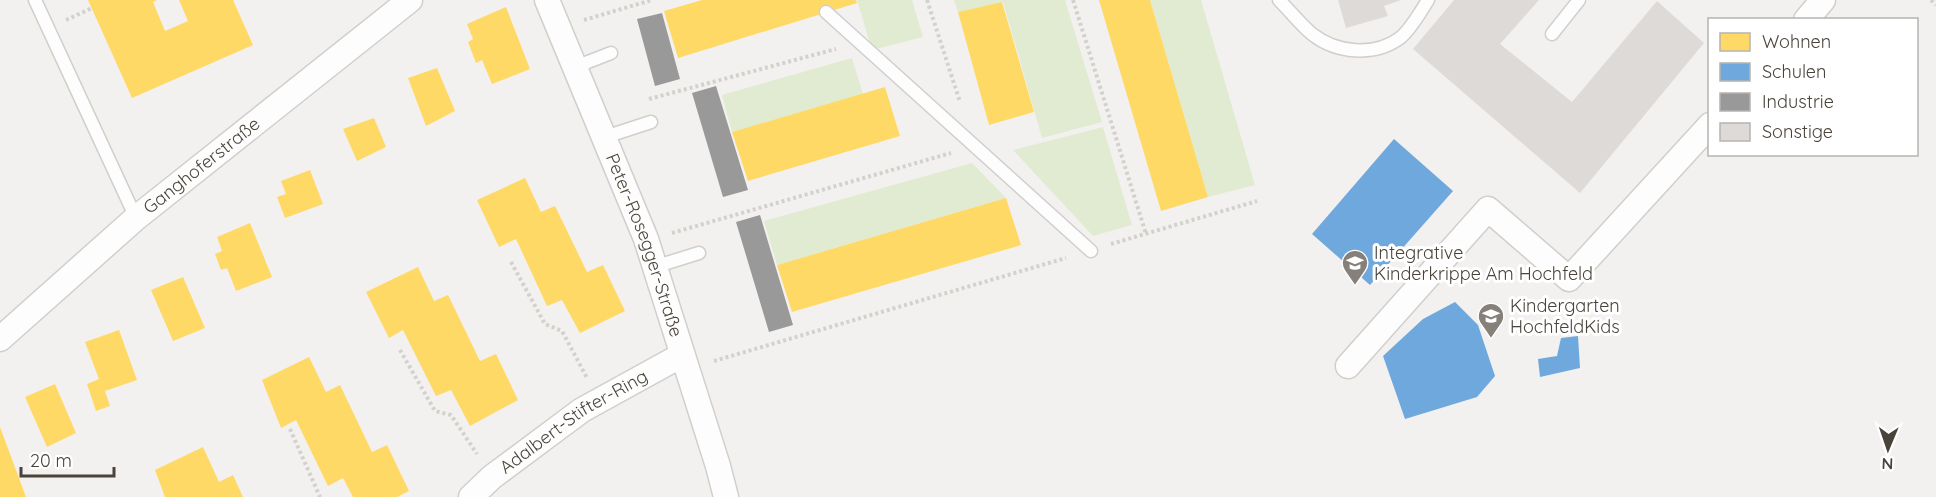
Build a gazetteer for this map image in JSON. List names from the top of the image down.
{
  "streets": {
    "street": ["Ganghoferstraße", "Peter-Rosegger-Straße", "Adalbert-Stifter-Ring"]
  },
  "crossings": [
    ["Peter-Rosegger-Straße", "Adalbert-Stifter-Ring"]
  ],
  "places": {
    "school or university": ["Integrative Kinderkrippe Am Hochfeld", "Kindergarten HochfeldKids"]
  },
  "legend": [
    "Wohnen",
    "Schulen",
    "Industrie",
    "Sonstige"
  ],
  "scale_bar": "20 m",
  "north": "bottom"
}
